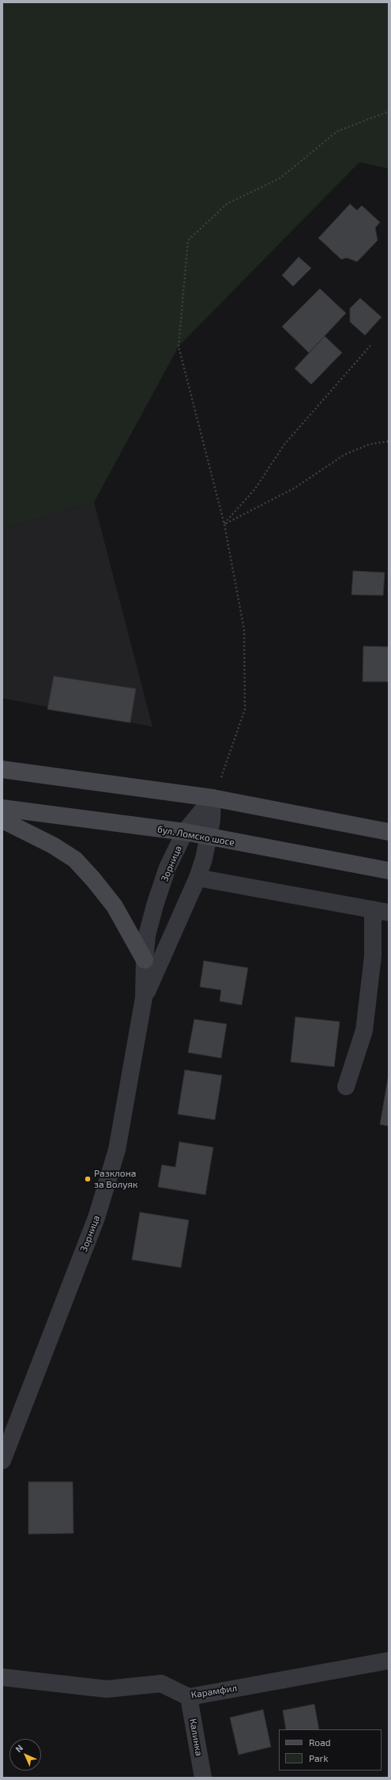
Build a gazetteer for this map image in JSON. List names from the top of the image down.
{
  "streets": {
    "main road": ["бул. Ломско шосе"],
    "street": ["Зорница", "Карамфил", "Калинка"]
  },
  "crossings": [
    ["бул. Ломско шосе", "Зорница"],
    ["Карамфил", "Калинка"]
  ],
  "places": ["Разклона за Волуяк"],
  "legend": ["Road", "Park"],
  "north": "top left"
}
